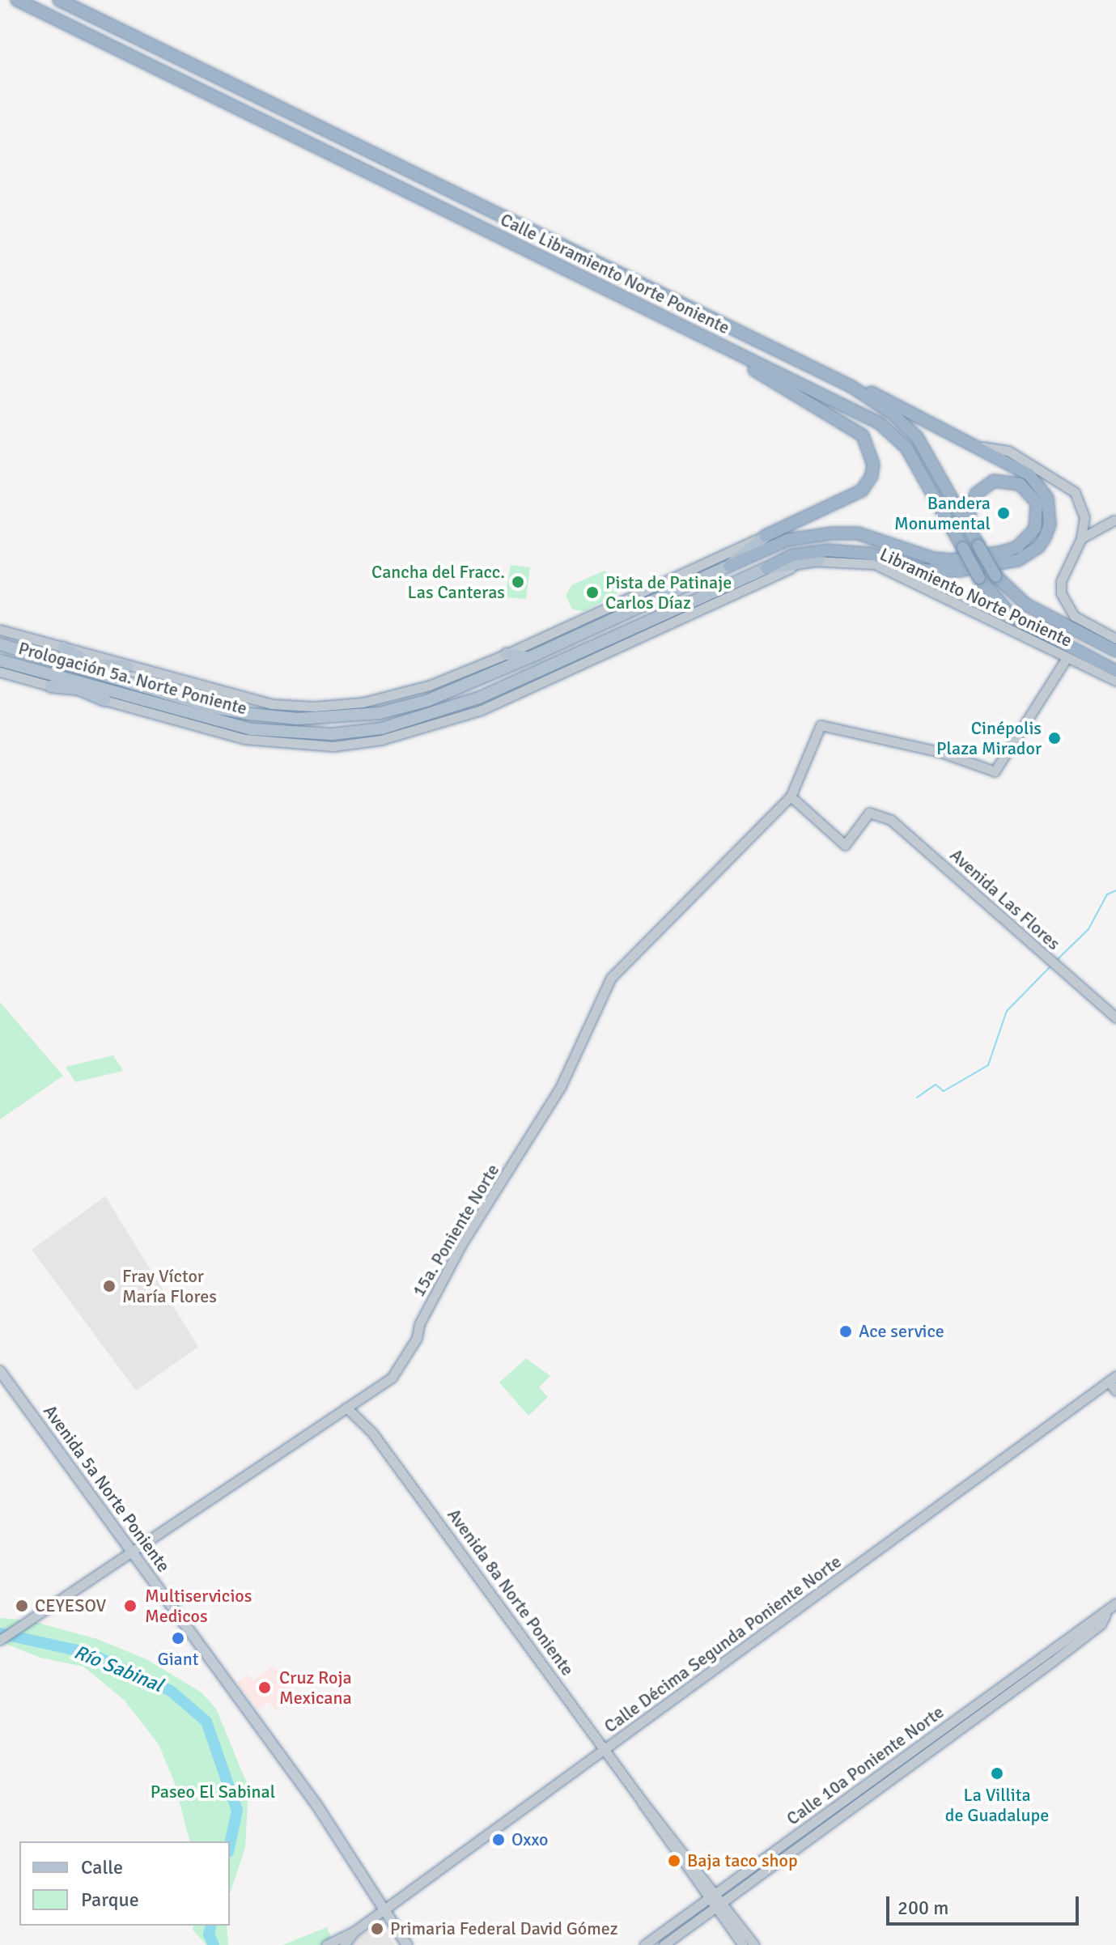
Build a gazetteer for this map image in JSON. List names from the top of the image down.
{
  "streets": {
    "highway": ["Calle Libramiento Norte Poniente"],
    "main road": ["Prologación 5a. Norte Poniente", "Avenida 5a Norte Poniente"],
    "street": [
      "Libramiento Norte Poniente",
      "Avenida Las Flores",
      "15a. Poniente Norte",
      "Avenida 8a Norte Poniente",
      "Calle Décima Segunda Poniente Norte",
      "Calle 10a Poniente Norte"
    ]
  },
  "crossings": [
    ["Libramiento Norte Poniente", "Prologación 5a. Norte Poniente"],
    ["Libramiento Norte Poniente", "15a. Poniente Norte"],
    ["Avenida Las Flores", "15a. Poniente Norte"],
    ["15a. Poniente Norte", "Avenida 5a Norte Poniente"],
    ["15a. Poniente Norte", "Avenida 8a Norte Poniente"],
    ["Avenida 5a Norte Poniente", "Calle Décima Segunda Poniente Norte"],
    ["Avenida 8a Norte Poniente", "Calle Décima Segunda Poniente Norte"],
    ["Avenida 8a Norte Poniente", "Calle 10a Poniente Norte"]
  ],
  "water": ["Río Sabinal"],
  "parks": ["Paseo El Sabinal"],
  "places": [
    "Bandera Monumental",
    "Cancha del Fracc. Las Canteras",
    "Pista de Patinaje Carlos Díaz",
    "Cinépolis Plaza Mirador",
    "Fray Víctor María Flores",
    "Ace service",
    "CEYESOV",
    "Multiservicios Medicos",
    "Giant",
    "Cruz Roja Mexicana",
    "La Villita de Guadalupe",
    "Oxxo",
    "Baja taco shop",
    "Primaria Federal David Gómez"
  ],
  "legend": ["Calle", "Parque"],
  "scale_bar": "200 m"
}
